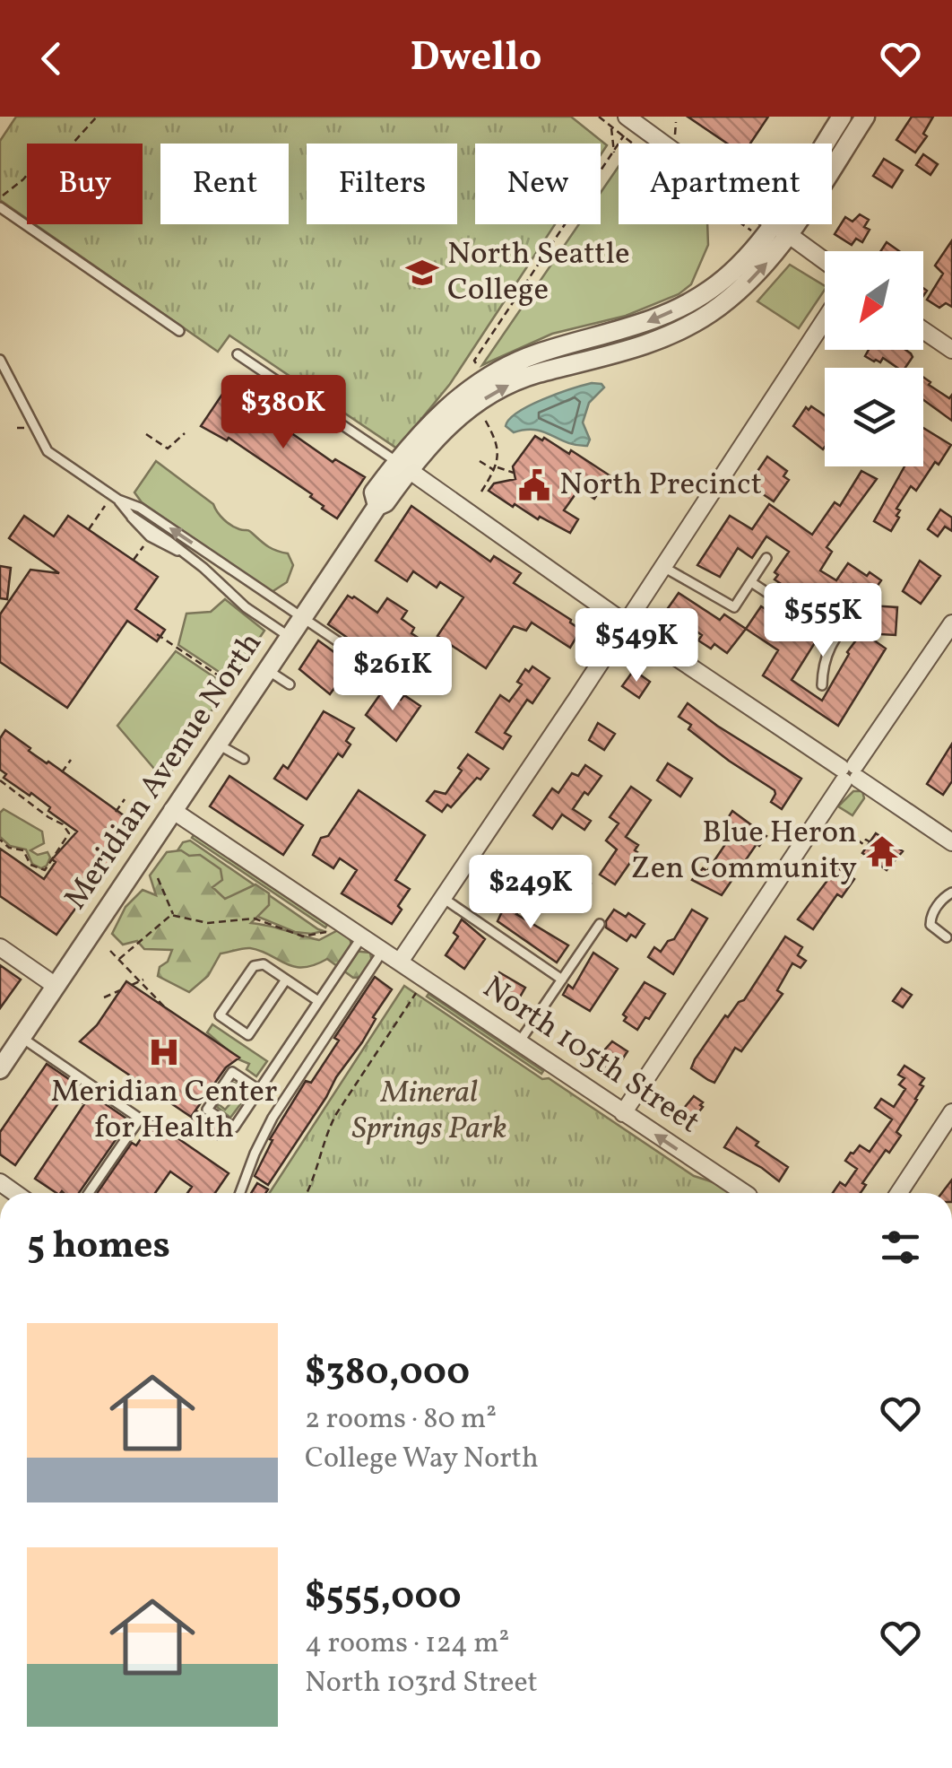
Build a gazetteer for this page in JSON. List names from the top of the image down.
{
  "streets": {
    "street": ["Meridian Avenue North", "North 105th Street"]
  },
  "crossings": [
    ["Meridian Avenue North", "North 105th Street"]
  ],
  "parks": ["Mineral Springs Park"],
  "places": {
    "school or university": ["North Seattle College"],
    "public building": ["North Precinct"],
    "temple": ["Blue Heron Zen Community"],
    "hospital": ["Meridian Center for Health"]
  },
  "north": "bottom left",
  "page": {
    "header": "Dwello",
    "chip": [
      "Buy",
      "Rent",
      "Filters",
      "New",
      "Apartment"
    ],
    "price": [
      "$380K",
      "$555K",
      "$549K",
      "$261K",
      "$249K"
    ],
    "heading": "5 homes",
    "list": [
      {
        "name": "$380,000",
        "note": "2 rooms · 80 m² · College Way North"
      },
      {
        "name": "$555,000",
        "note": "4 rooms · 124 m² · North 103rd Street"
      }
    ]
  }
}
